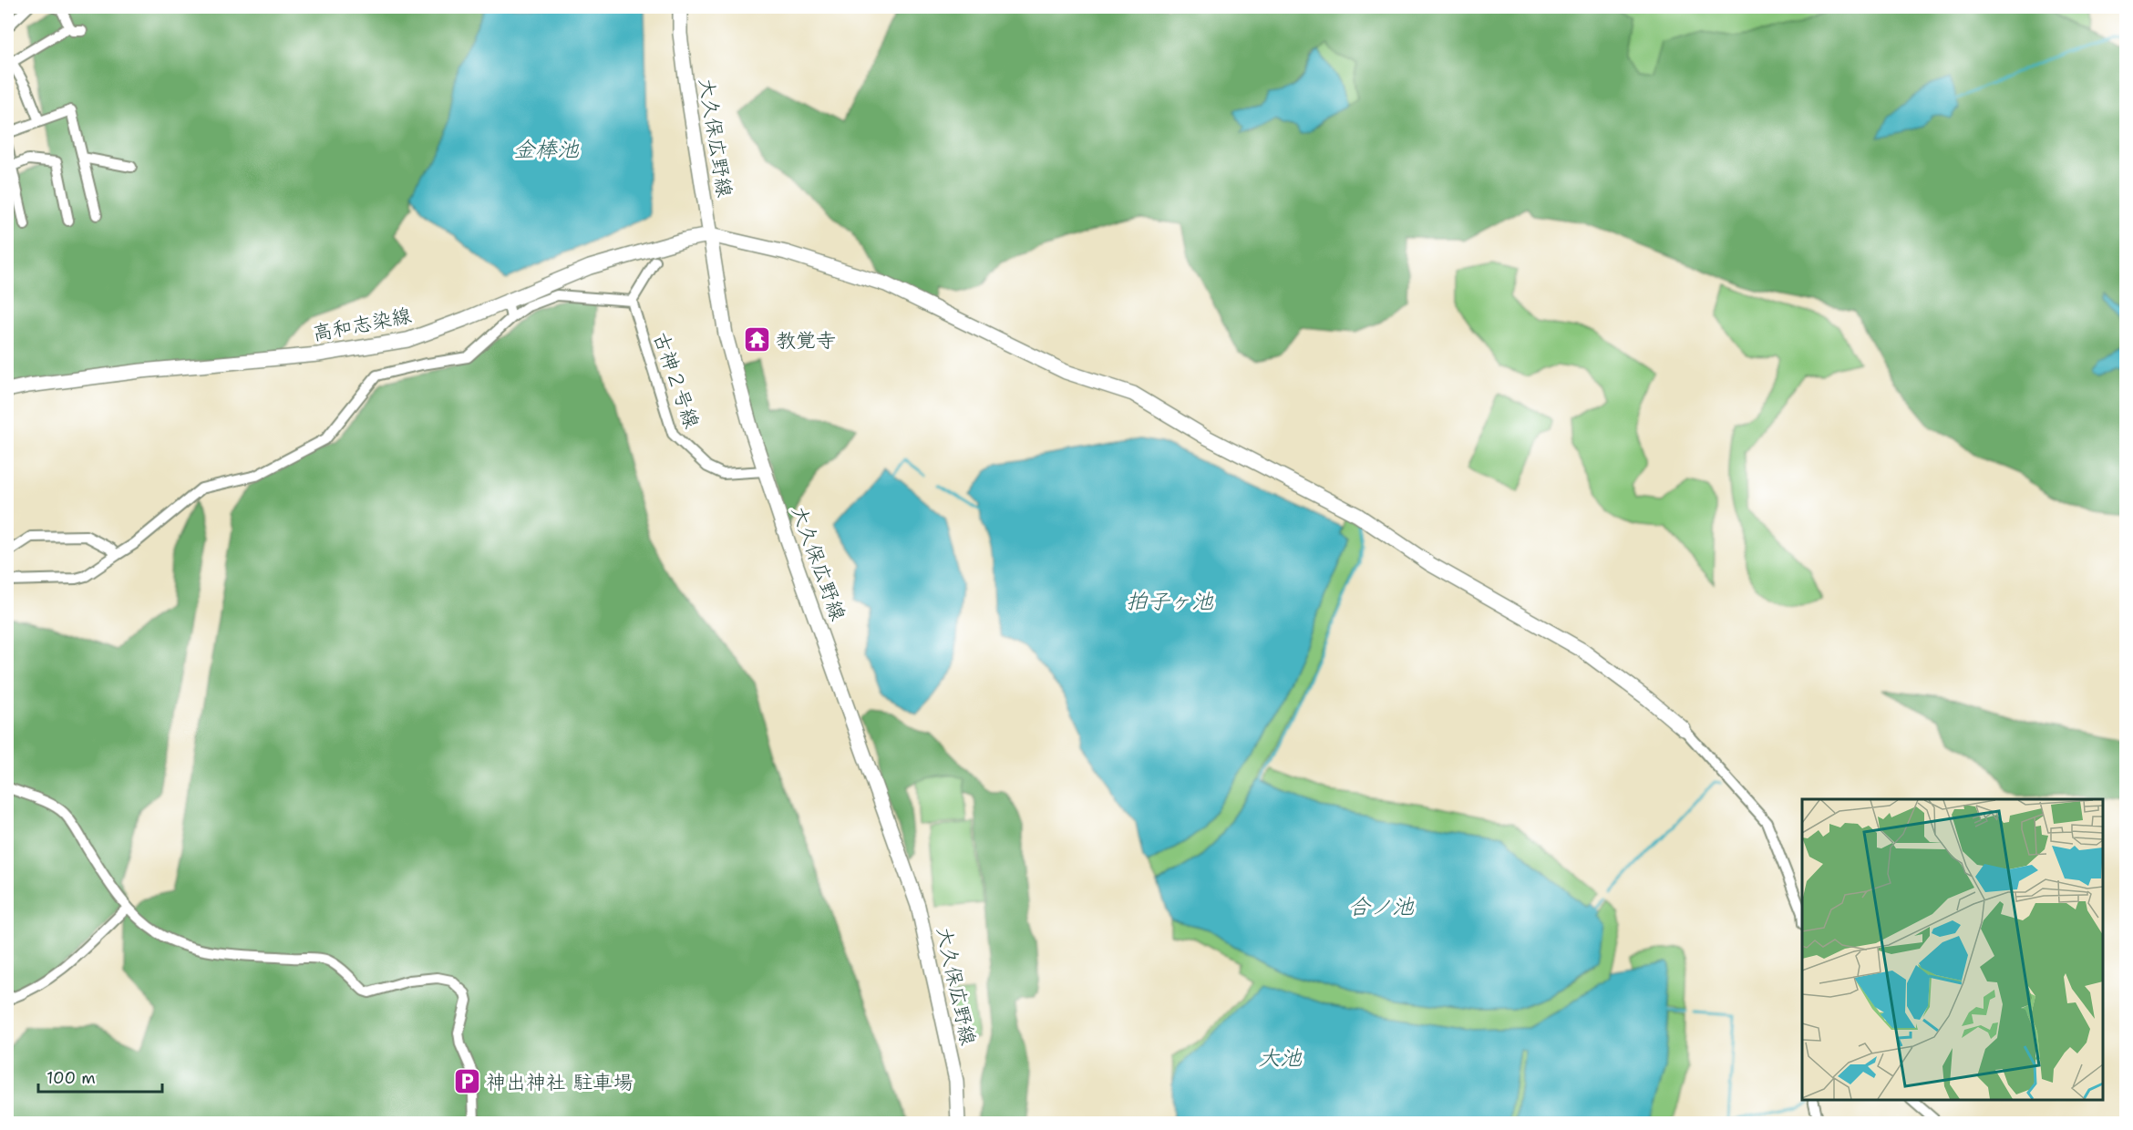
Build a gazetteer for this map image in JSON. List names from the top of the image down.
{
  "streets": {
    "street": ["大久保広野線", "高和志染線", "古神２号線"]
  },
  "crossings": [
    ["大久保広野線", "高和志染線"],
    ["大久保広野線", "古神２号線"]
  ],
  "water": [
    "金棒池",
    "拍子ヶ池",
    "合ノ池",
    "大池"
  ],
  "places": {
    "temple": ["教覚寺"],
    "parking": ["神出神社 駐車場"]
  },
  "scale_bar": "100 m"
}
